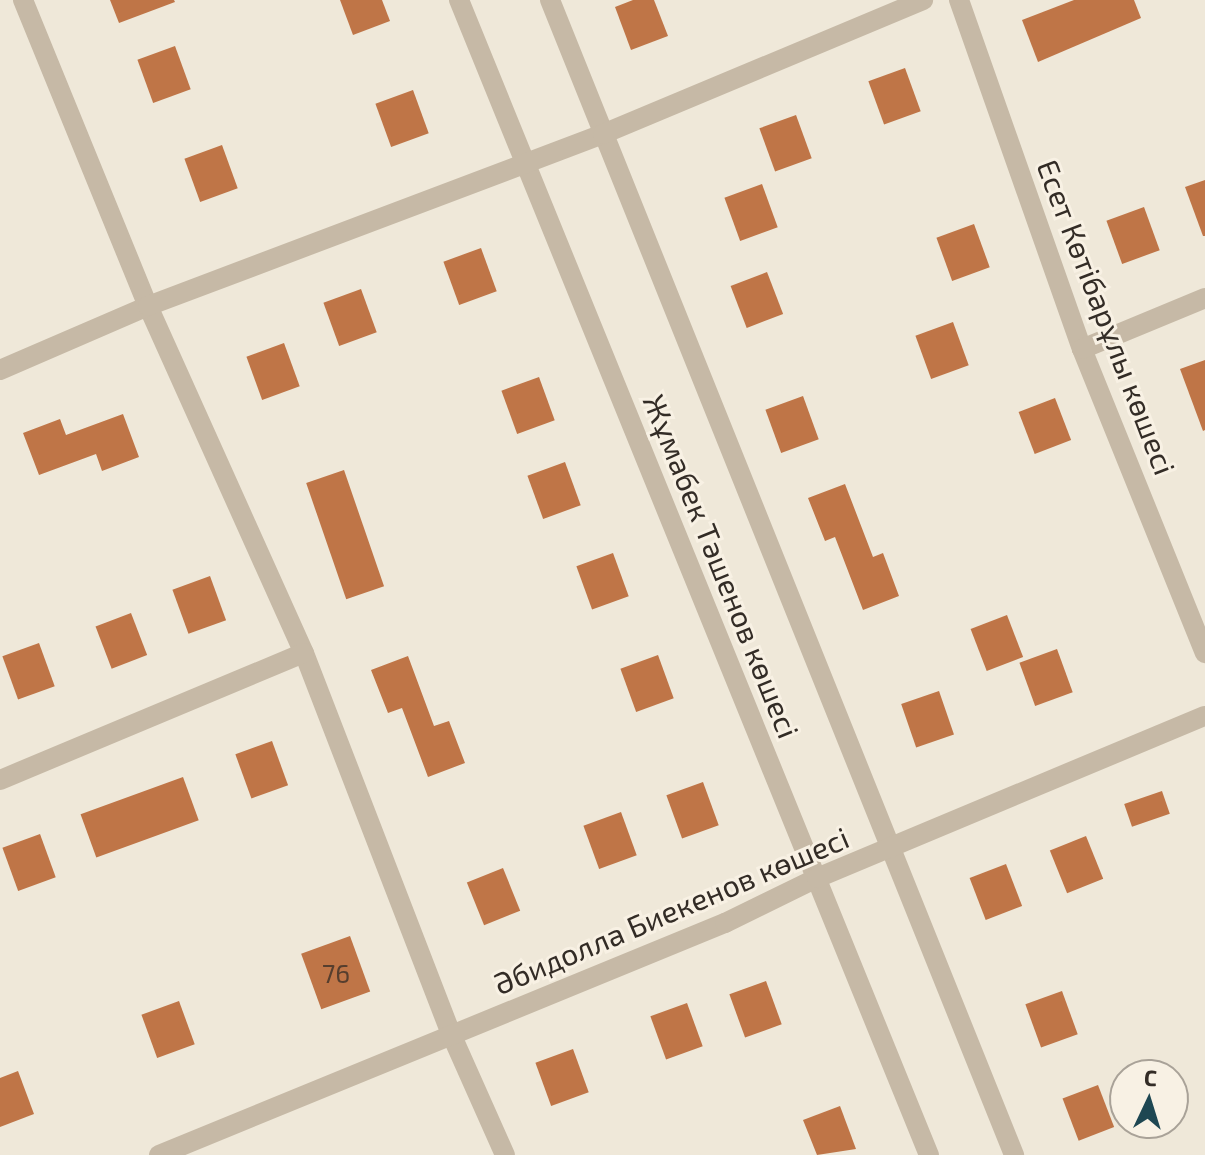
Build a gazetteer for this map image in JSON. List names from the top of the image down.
{
  "streets": {
    "street": ["Есет Көтібарұлы көшесі", "Жұмабек Тәшенов көшесі", "Әбидолла Биекенов көшесі"]
  },
  "crossings": [
    ["Жұмабек Тәшенов көшесі", "Әбидолла Биекенов көшесі"]
  ],
  "house_numbers": ["76"],
  "north": "top"
}
